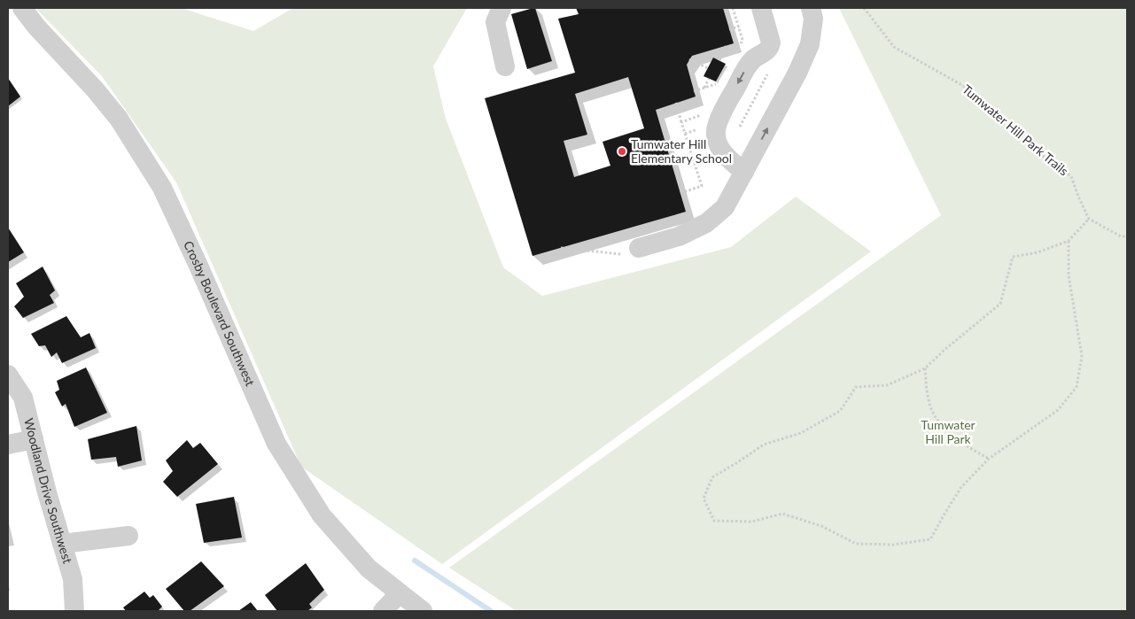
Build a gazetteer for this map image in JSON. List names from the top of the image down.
{
  "streets": {
    "street": ["Crosby Boulevard Southwest", "Woodland Drive Southwest"],
    "path": ["Tumwater Hill Park Trails"]
  },
  "parks": ["Tumwater Hill Park"],
  "places": ["Tumwater Hill Elementary School"]
}
